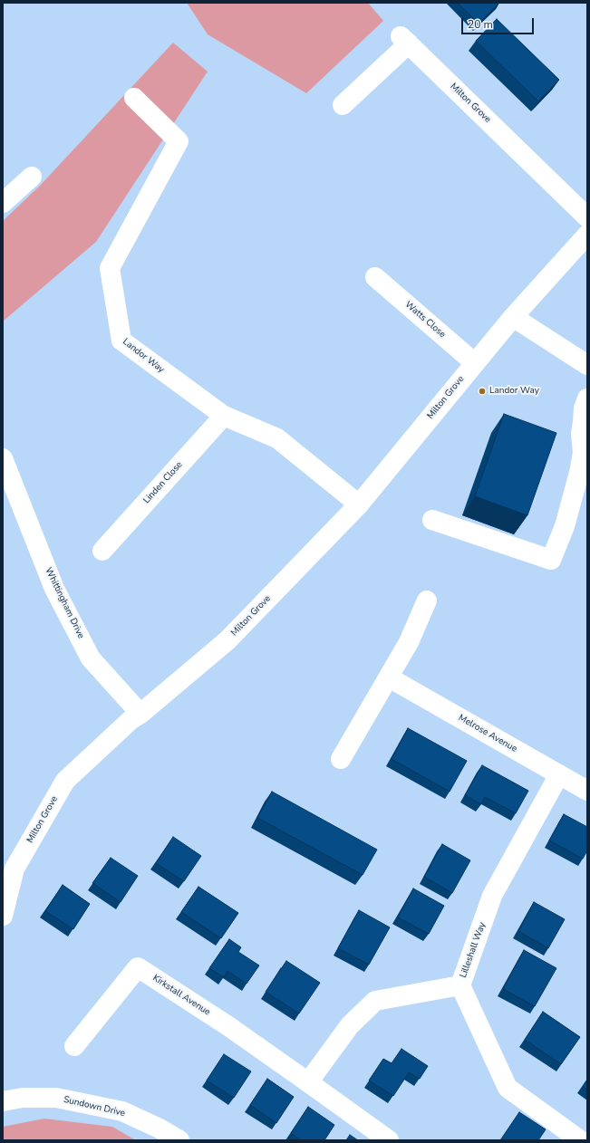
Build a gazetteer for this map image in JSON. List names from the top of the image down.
{
  "streets": {
    "street": [
      "Milton Grove",
      "Watts Close",
      "Landor Way",
      "Linden Close",
      "Whittingham Drive",
      "Melrose Avenue",
      "Lilleshall Way",
      "Kirkstall Avenue",
      "Sundown Drive"
    ]
  },
  "crossings": [
    ["Milton Grove", "Watts Close"],
    ["Milton Grove", "Landor Way"],
    ["Milton Grove", "Whittingham Drive"],
    ["Landor Way", "Linden Close"],
    ["Melrose Avenue", "Lilleshall Way"]
  ],
  "places": ["Landor Way"],
  "scale_bar": "20 m"
}
